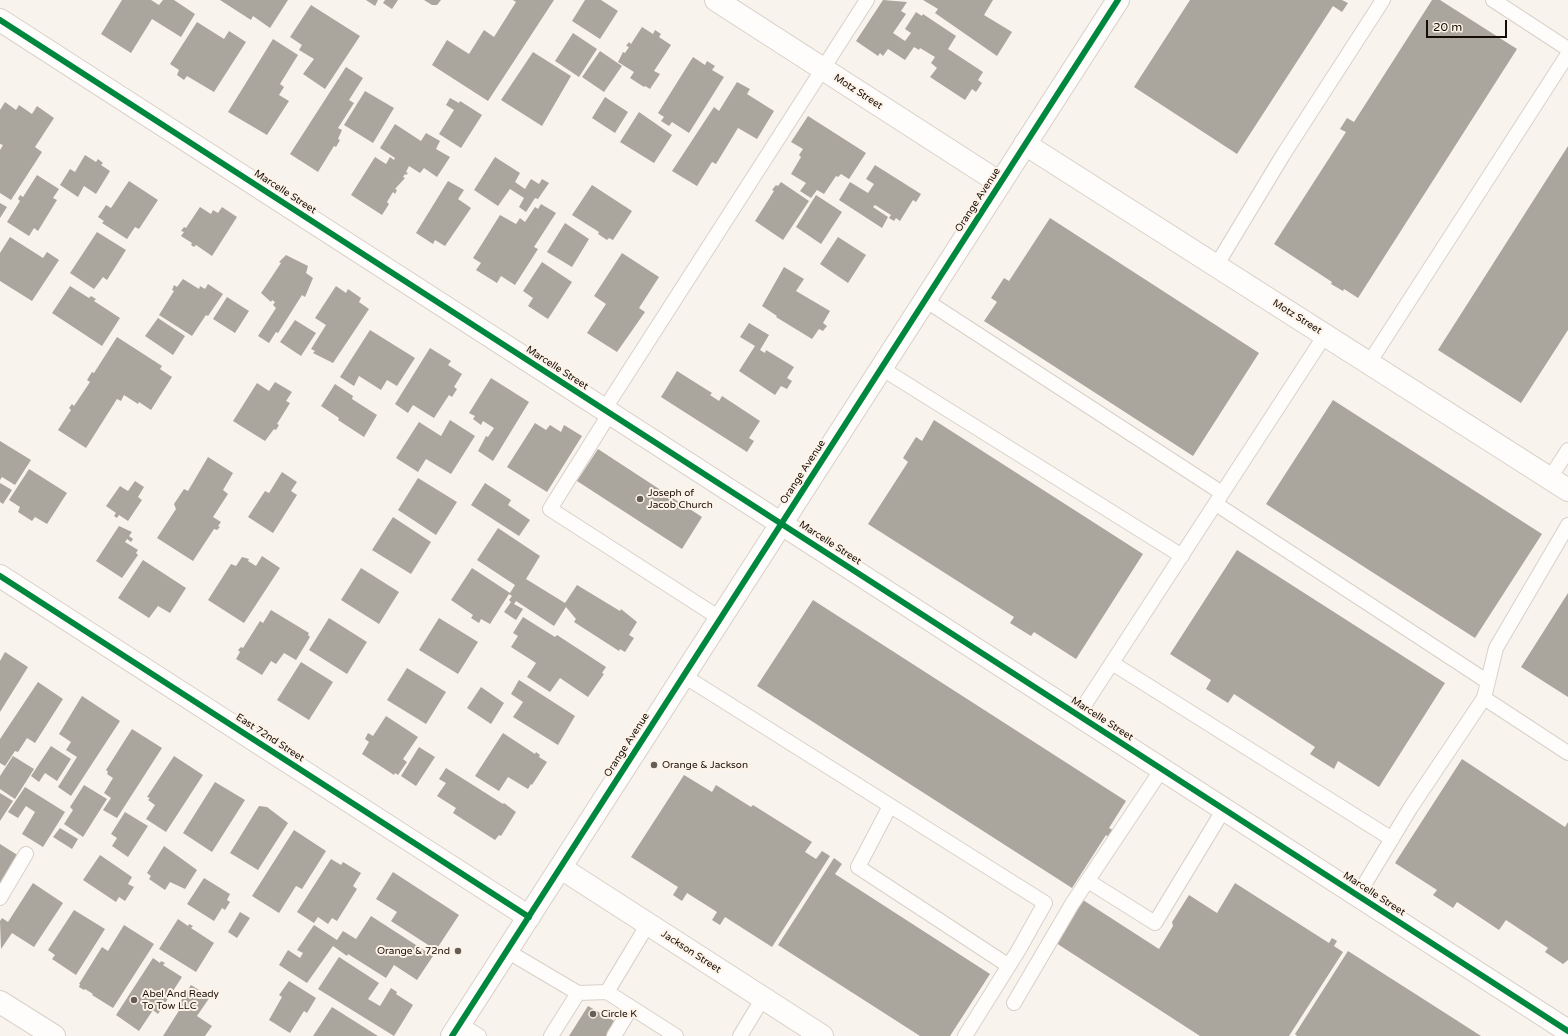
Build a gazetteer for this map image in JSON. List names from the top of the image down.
{
  "streets": {
    "street": [
      "Motz Street",
      "Marcelle Street",
      "Orange Avenue",
      "East 72nd Street",
      "Jackson Street"
    ]
  },
  "crossings": [
    ["Motz Street", "Orange Avenue"],
    ["Marcelle Street", "Orange Avenue"],
    ["Orange Avenue", "East 72nd Street"],
    ["Orange Avenue", "Jackson Street"]
  ],
  "places": [
    "Joseph of Jacob Church",
    "Orange & Jackson",
    "Orange & 72nd",
    "Abel And Ready To Tow LLC",
    "Circle K"
  ],
  "scale_bar": "20 m"
}
